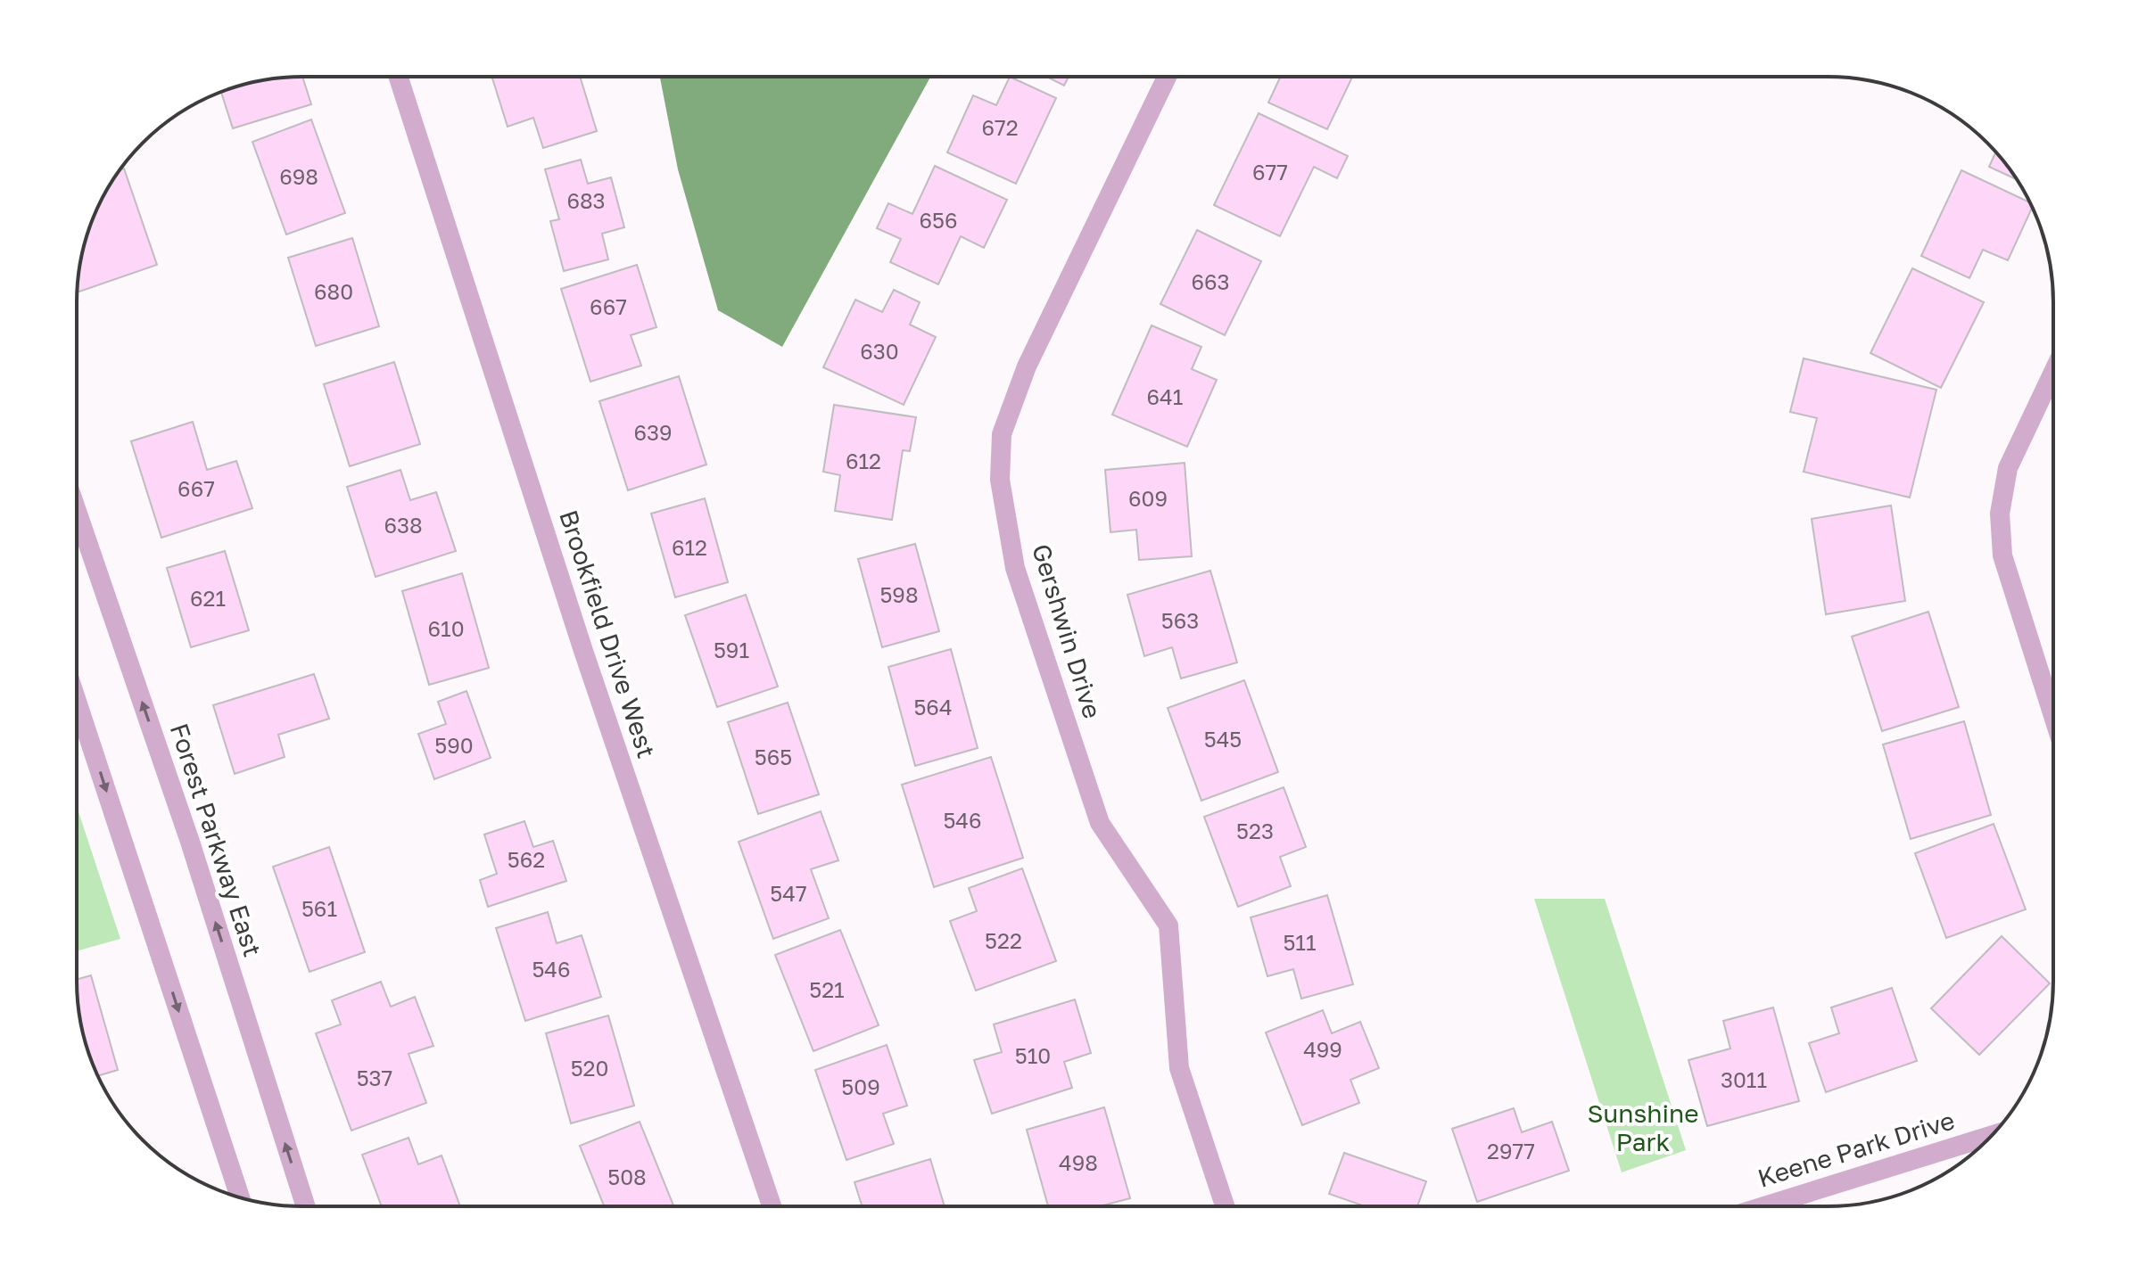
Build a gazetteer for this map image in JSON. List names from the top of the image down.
{
  "streets": {
    "street": [
      "Gershwin Drive",
      "Brookfield Drive West",
      "Forest Parkway East",
      "Keene Park Drive"
    ]
  },
  "parks": ["Sunshine Park"],
  "house_numbers": [
    "672",
    "677",
    "698",
    "683",
    "656",
    "663",
    "680",
    "667",
    "630",
    "641",
    "639",
    "612",
    "667",
    "609",
    "638",
    "612",
    "598",
    "621",
    "563",
    "610",
    "591",
    "564",
    "545",
    "590",
    "565",
    "546",
    "523",
    "562",
    "547",
    "561",
    "522",
    "511",
    "546",
    "521",
    "499",
    "510",
    "520",
    "537",
    "3011",
    "509",
    "2977",
    "498",
    "508"
  ]
}
